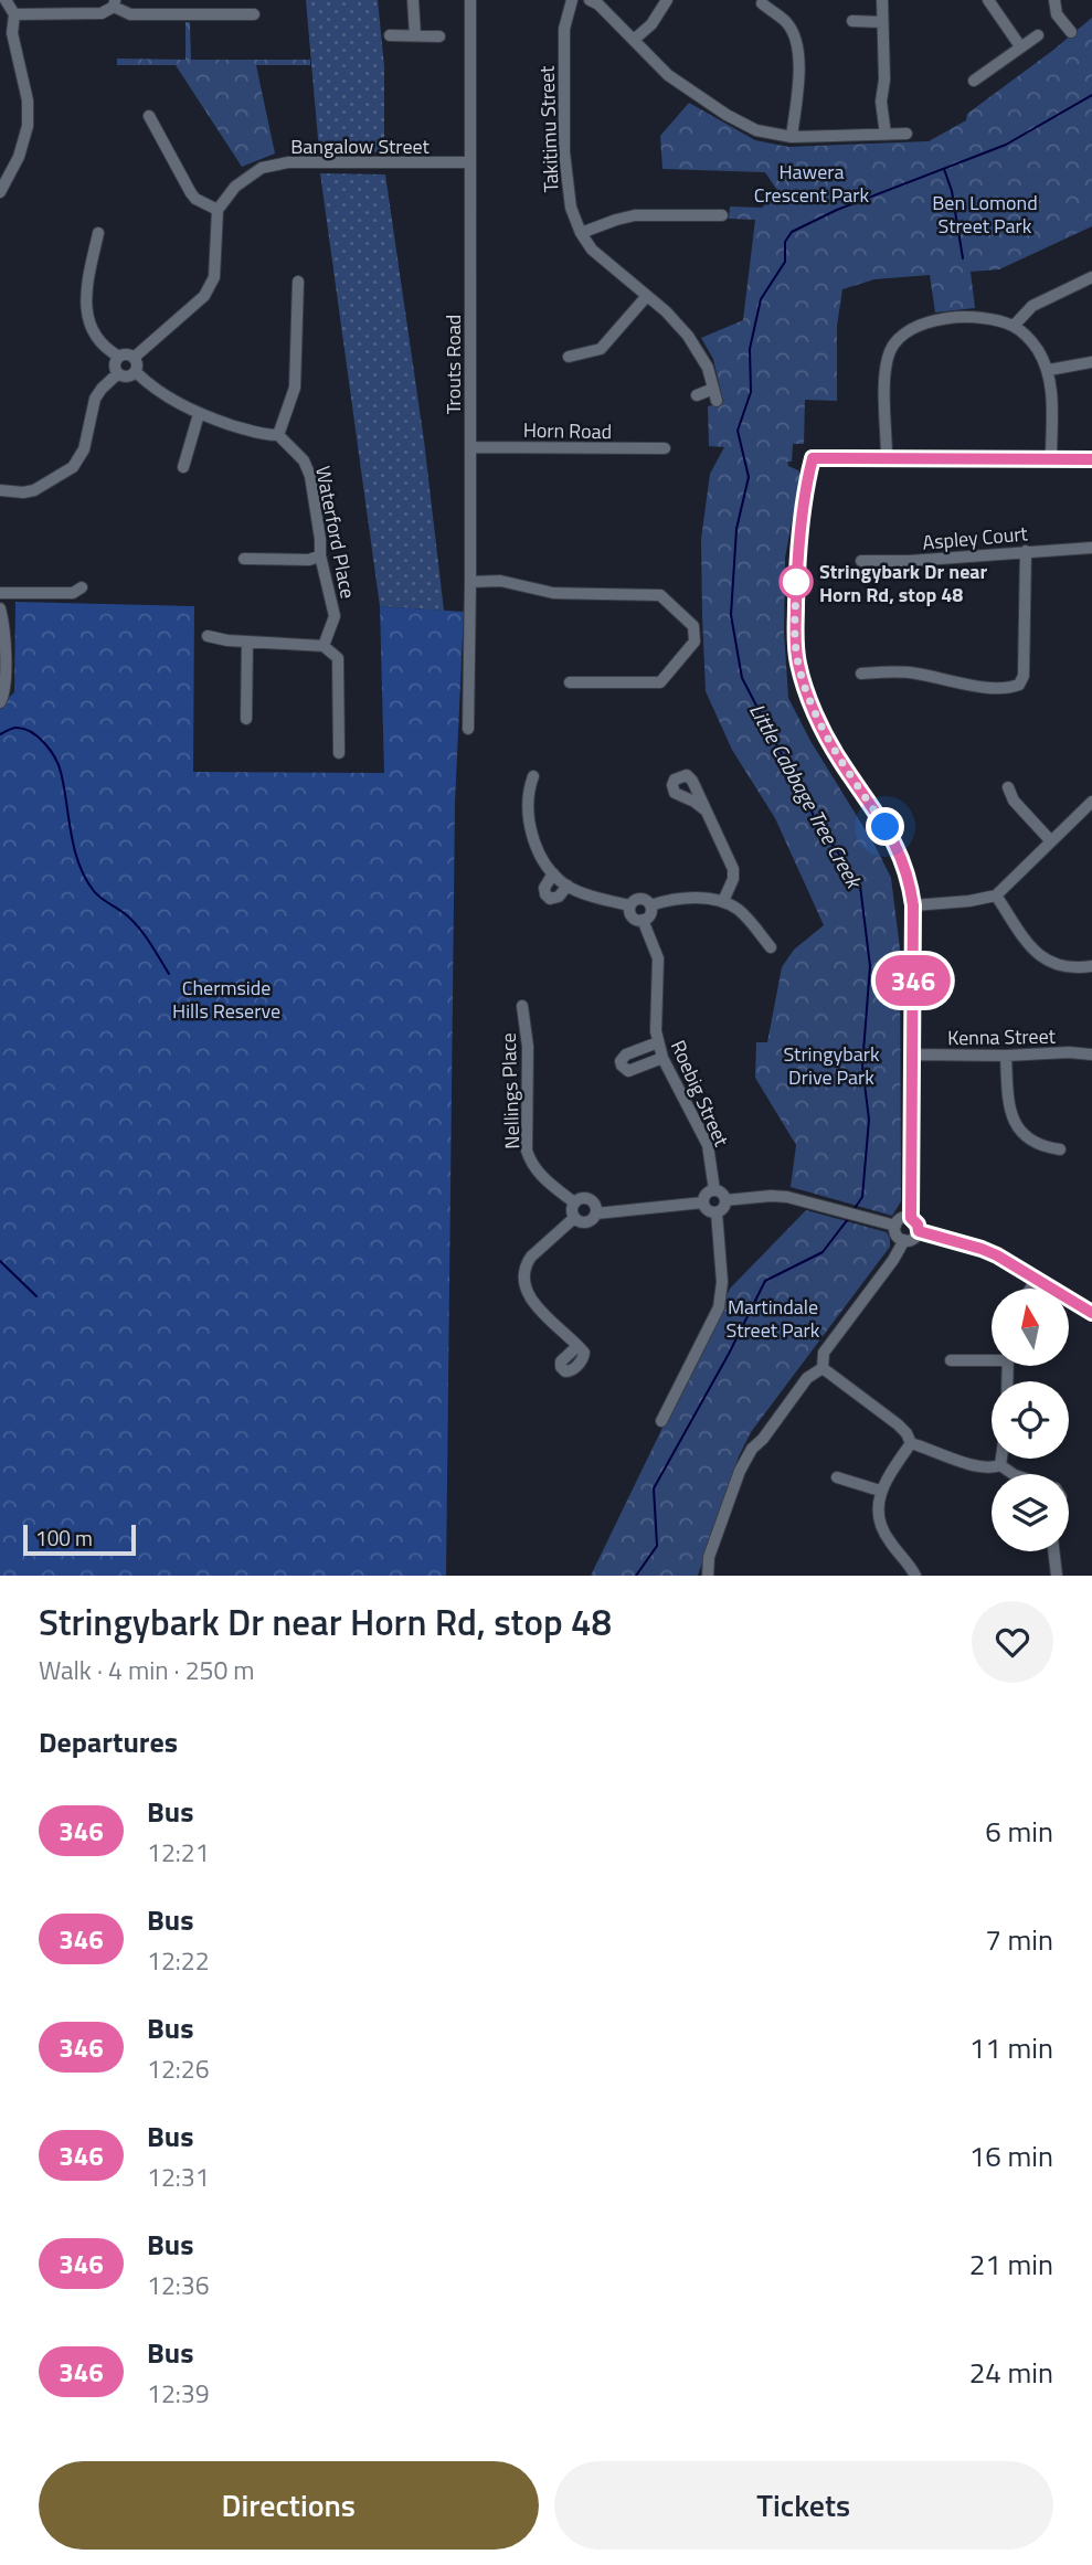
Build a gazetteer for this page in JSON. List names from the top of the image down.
{
  "streets": {
    "street": [
      "Takitimu Street",
      "Bangalow Street",
      "Trouts Road",
      "Horn Road",
      "Waterford Place",
      "Aspley Court",
      "Kenna Street",
      "Nellings Place",
      "Roebig Street"
    ]
  },
  "crossings": [
    ["Bangalow Street", "Trouts Road"],
    ["Trouts Road", "Horn Road"]
  ],
  "water": ["Little Cabbage Tree Creek"],
  "parks": [
    "Hawera Crescent Park",
    "Ben Lomond Street Park",
    "Chermside Hills Reserve",
    "Stringybark Drive Park",
    "Martindale Street Park"
  ],
  "places": ["Stringybark Dr near Horn Rd, stop 48"],
  "lines": ["bus line 346"],
  "scale_bar": "100 m",
  "north": "top",
  "page": {
    "on_map": "346",
    "scale": "100 m",
    "heading": [
      ["Stringybark Dr near Horn Rd, stop 48", "Walk · 4 min · 250 m"],
      "Departures"
    ],
    "list": [
      {
        "mark": "346",
        "name": "Bus",
        "note": "12:21",
        "value": "6 min"
      },
      {
        "mark": "346",
        "name": "Bus",
        "note": "12:22",
        "value": "7 min"
      },
      {
        "mark": "346",
        "name": "Bus",
        "note": "12:26",
        "value": "11 min"
      },
      {
        "mark": "346",
        "name": "Bus",
        "note": "12:31",
        "value": "16 min"
      },
      {
        "mark": "346",
        "name": "Bus",
        "note": "12:36",
        "value": "21 min"
      },
      {
        "mark": "346",
        "name": "Bus",
        "note": "12:39",
        "value": "24 min"
      }
    ],
    "buttons": ["Directions", "Tickets"]
  }
}
